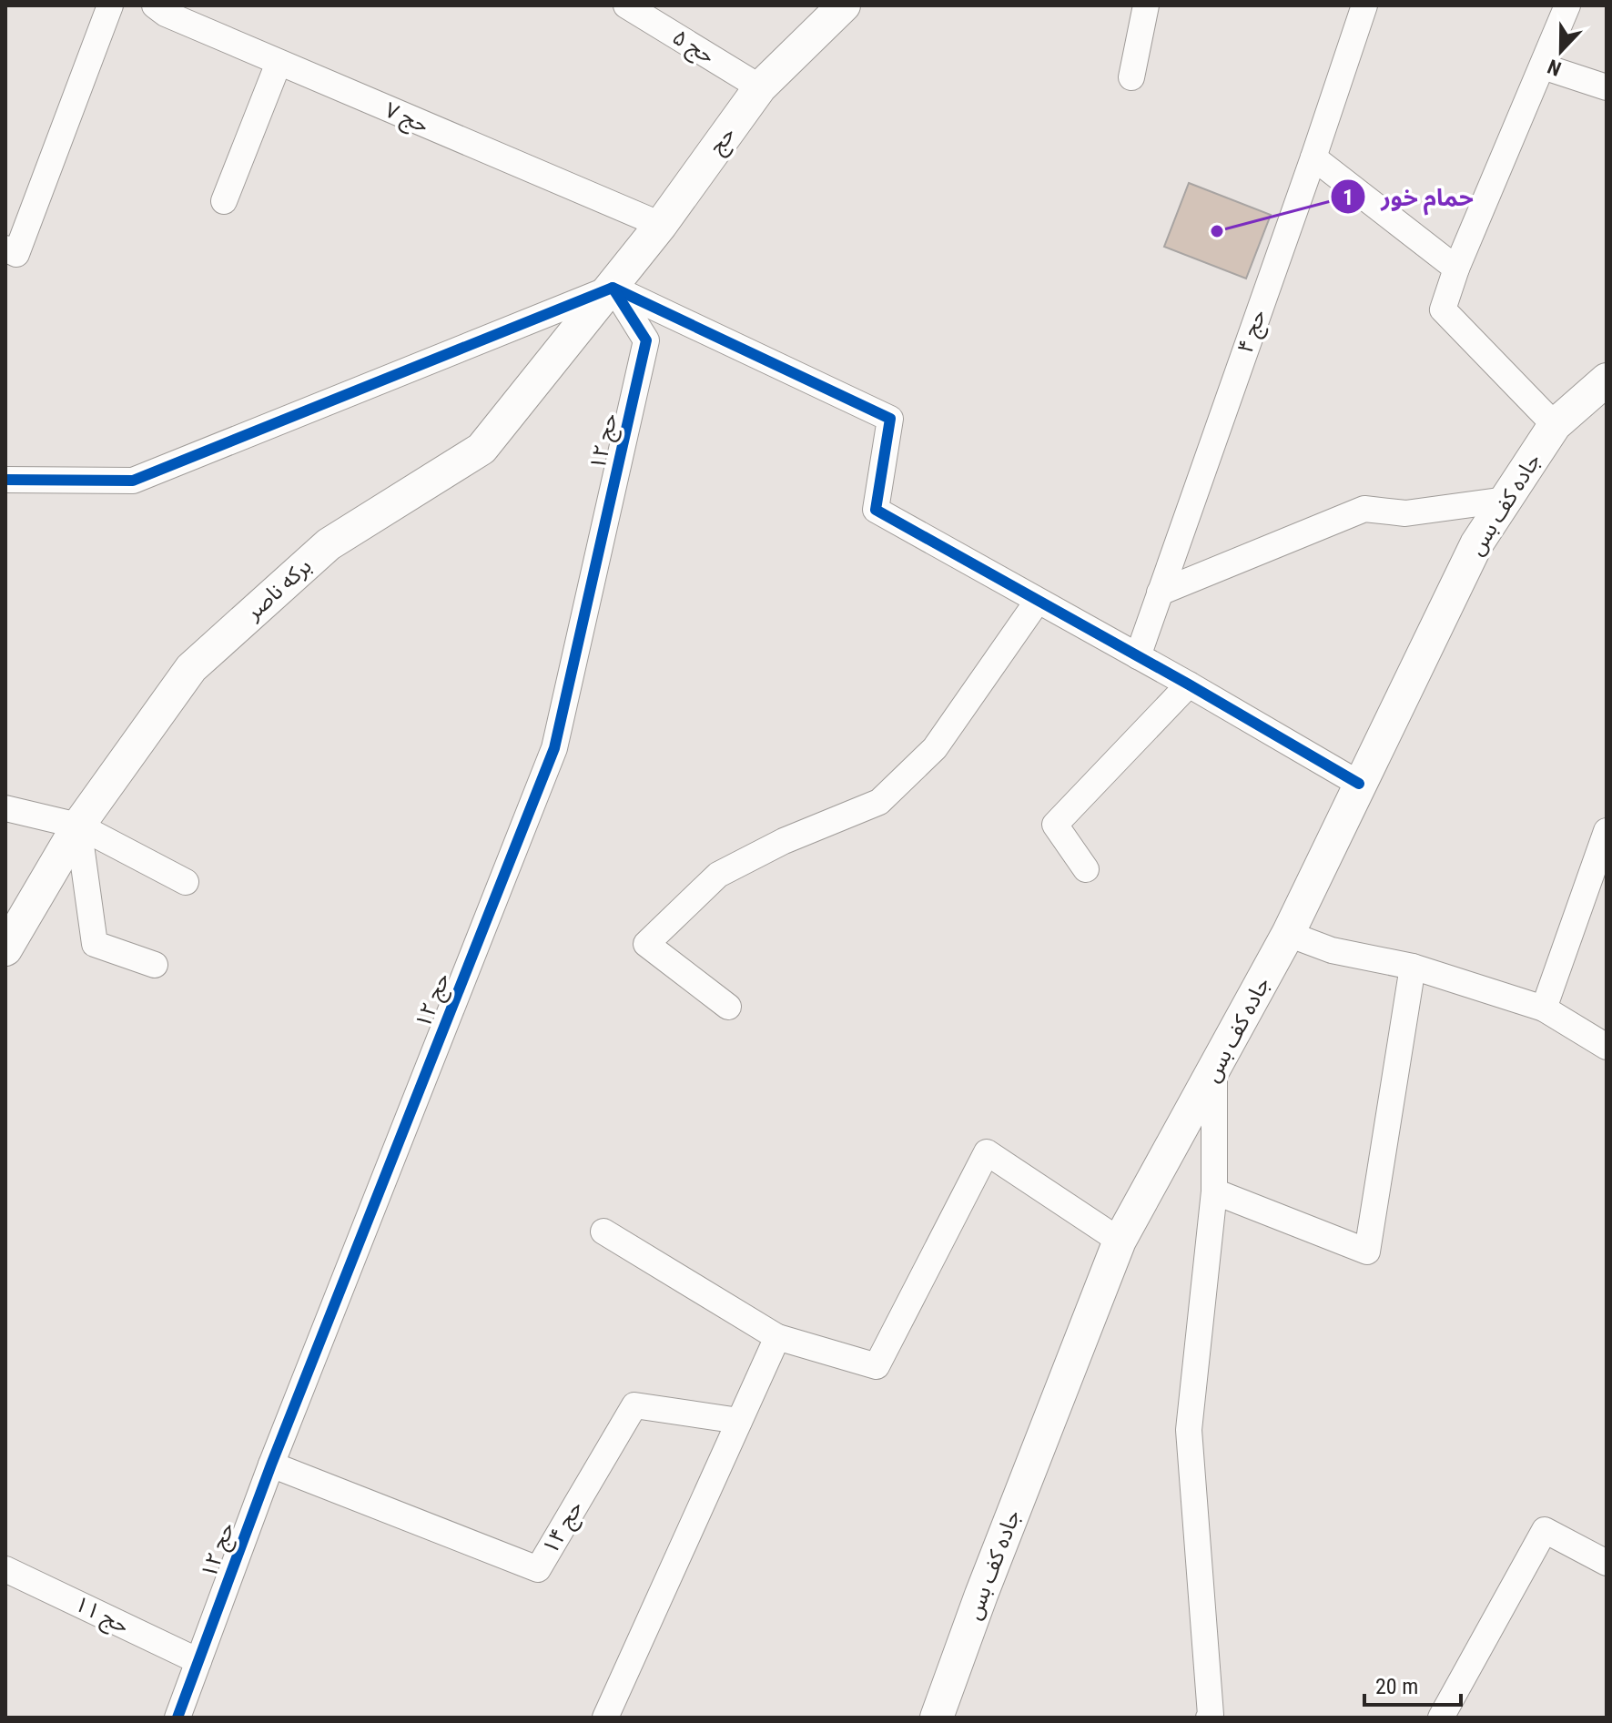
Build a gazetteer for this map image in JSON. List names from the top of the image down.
{
  "streets": {
    "street": [
      "حج ۵",
      "حج ۷",
      "حج",
      "حج ۴",
      "حج ۱۲",
      "جاده کف بس",
      "برکه ناصر",
      "حج ۱۴",
      "حج ۱۱"
    ]
  },
  "crossings": [
    ["حج ۵", "حج"],
    ["حج ۷", "حج"],
    ["حج", "حج ۱۲"],
    ["حج", "برکه ناصر"],
    ["حج ۱۲", "برکه ناصر"],
    ["حج ۱۲", "حج ۱۴"],
    ["حج ۱۲", "حج ۱۱"]
  ],
  "places": ["حمام خور"],
  "scale_bar": "20 m",
  "north": "bottom"
}
